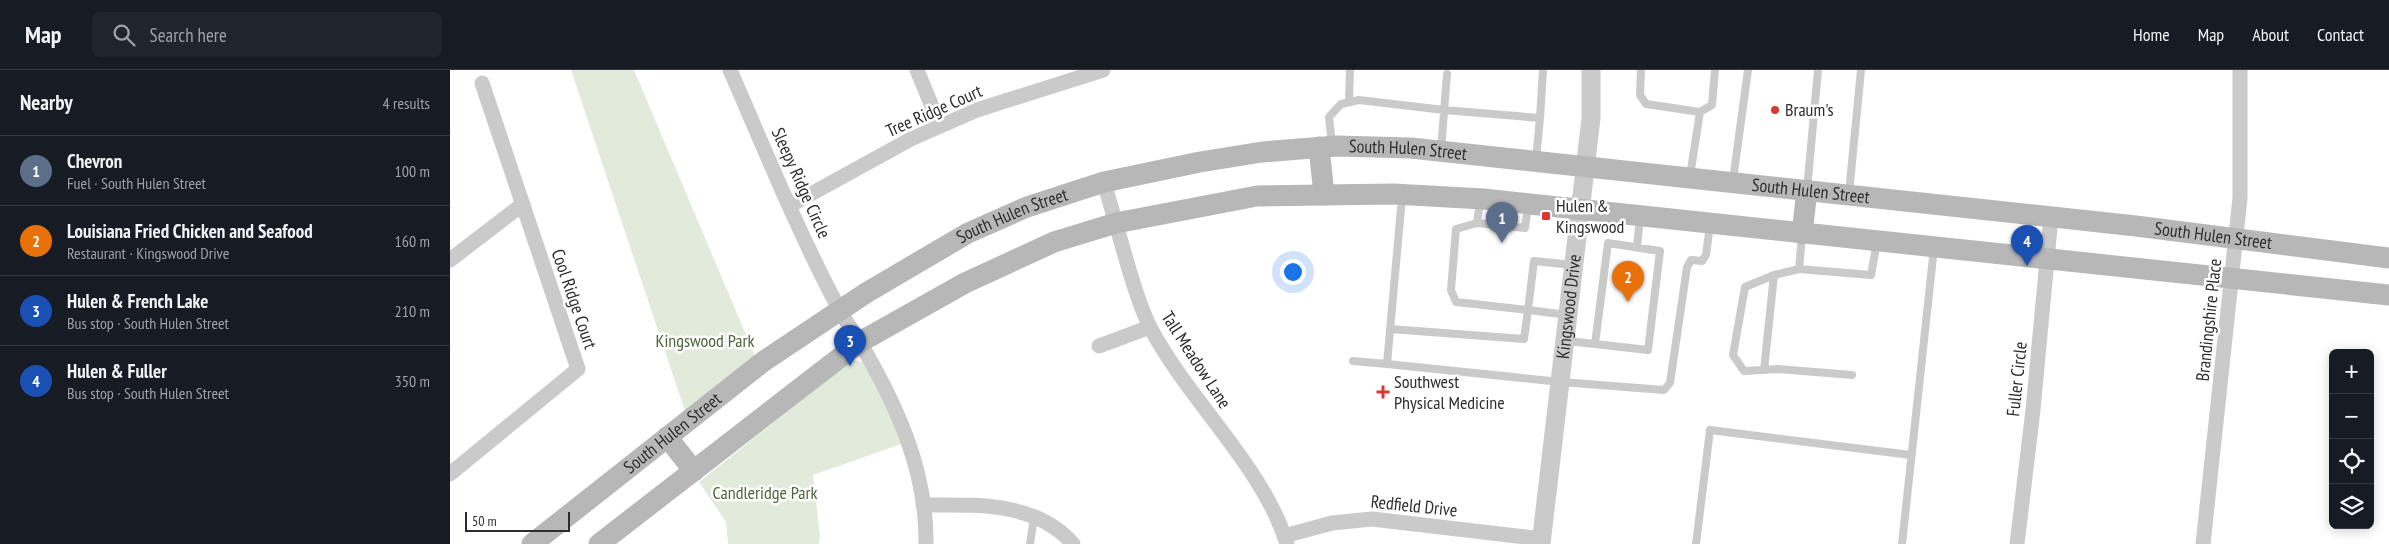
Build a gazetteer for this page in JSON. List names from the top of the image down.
{
  "streets": {
    "main road": ["South Hulen Street"],
    "street": [
      "Tree Ridge Court",
      "Sleepy Ridge Circle",
      "Cool Ridge Court",
      "Kingswood Drive",
      "Brandingshire Place",
      "Tall Meadow Lane",
      "Fuller Circle",
      "Redfield Drive"
    ]
  },
  "crossings": [
    ["Tree Ridge Court", "Sleepy Ridge Circle"],
    ["South Hulen Street", "Sleepy Ridge Circle"],
    ["South Hulen Street", "Kingswood Drive"],
    ["South Hulen Street", "Brandingshire Place"],
    ["South Hulen Street", "Tall Meadow Lane"],
    ["South Hulen Street", "Fuller Circle"],
    ["Kingswood Drive", "Redfield Drive"],
    ["Tall Meadow Lane", "Redfield Drive"]
  ],
  "parks": ["Kingswood Park", "Candleridge Park"],
  "places": {
    "other": ["Braum's"],
    "transit": ["Hulen & Kingswood"],
    "health": ["Southwest Physical Medicine"]
  },
  "scale_bar": "50 m",
  "page": {
    "header": "Map",
    "search": "Search here",
    "nav": [
      "Home",
      "Map",
      "About",
      "Contact"
    ],
    "heading": ["Nearby", "4 results"],
    "list": [
      {
        "mark": "1",
        "name": "Chevron",
        "note": "Fuel · South Hulen Street",
        "value": "100 m"
      },
      {
        "mark": "2",
        "name": "Louisiana Fried Chicken and Seafood",
        "note": "Restaurant · Kingswood Drive",
        "value": "160 m"
      },
      {
        "mark": "3",
        "name": "Hulen & French Lake",
        "note": "Bus stop · South Hulen Street",
        "value": "210 m"
      },
      {
        "mark": "4",
        "name": "Hulen & Fuller",
        "note": "Bus stop · South Hulen Street",
        "value": "350 m"
      }
    ],
    "pins": [
      "1",
      "4",
      "2",
      "3"
    ],
    "map_buttons": ["+", "−"],
    "scale": "50 m"
  }
}
